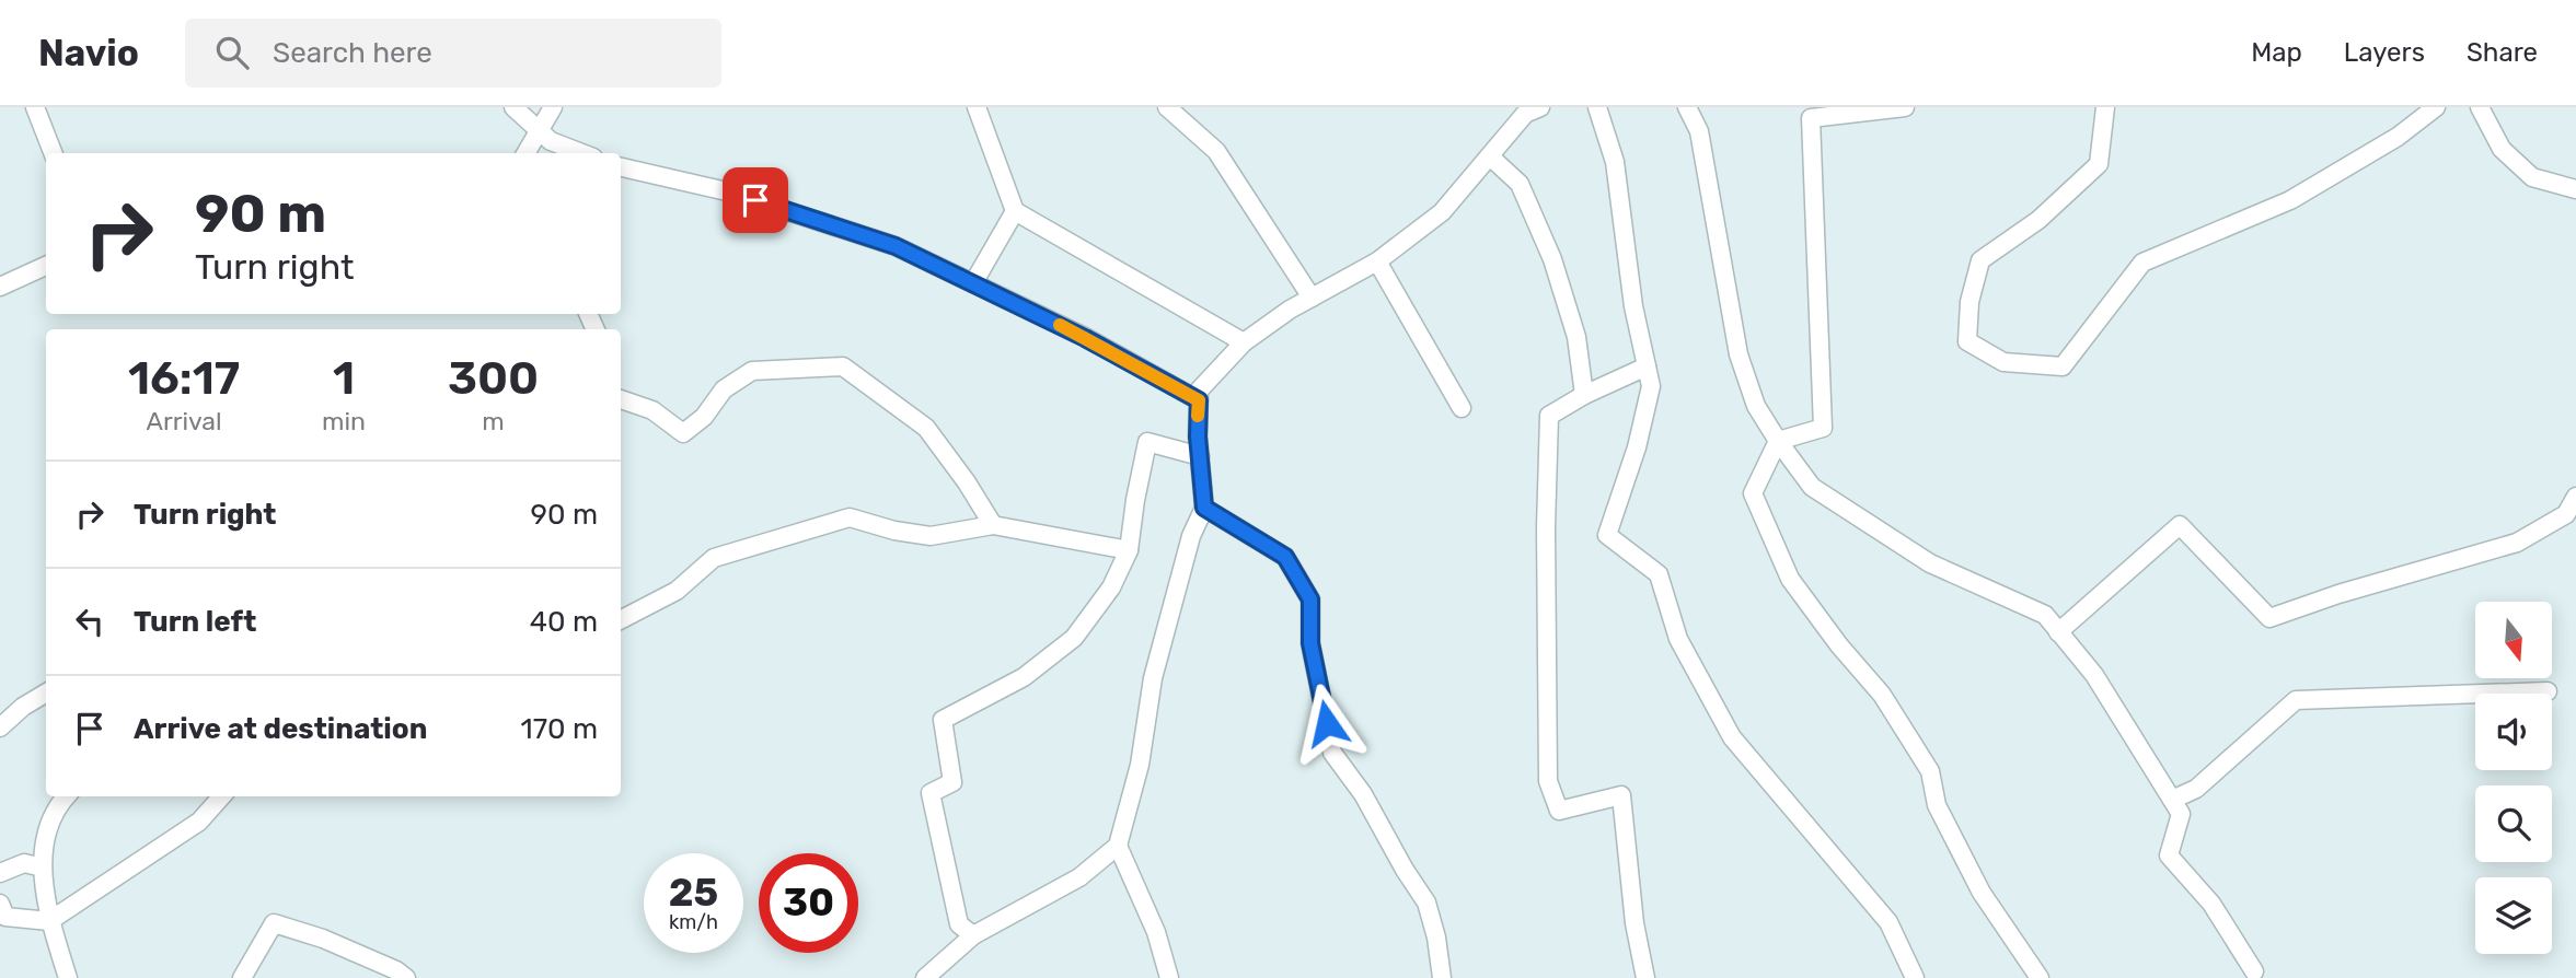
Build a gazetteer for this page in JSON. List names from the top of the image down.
{
  "north": "bottom",
  "page": {
    "header": "Navio",
    "search": "Search here",
    "nav": ["Map", "Layers", "Share"],
    "turn": ["90 m", "Turn right"],
    "eta": [
      "16:17",
      "Arrival",
      "1",
      "min",
      "300",
      "m"
    ],
    "list": [
      {
        "name": "Turn right",
        "value": "90 m"
      },
      {
        "name": "Turn left",
        "value": "40 m"
      },
      {
        "name": "Arrive at destination",
        "value": "170 m"
      }
    ],
    "speed": "25 km/h",
    "limit": "30"
  }
}
